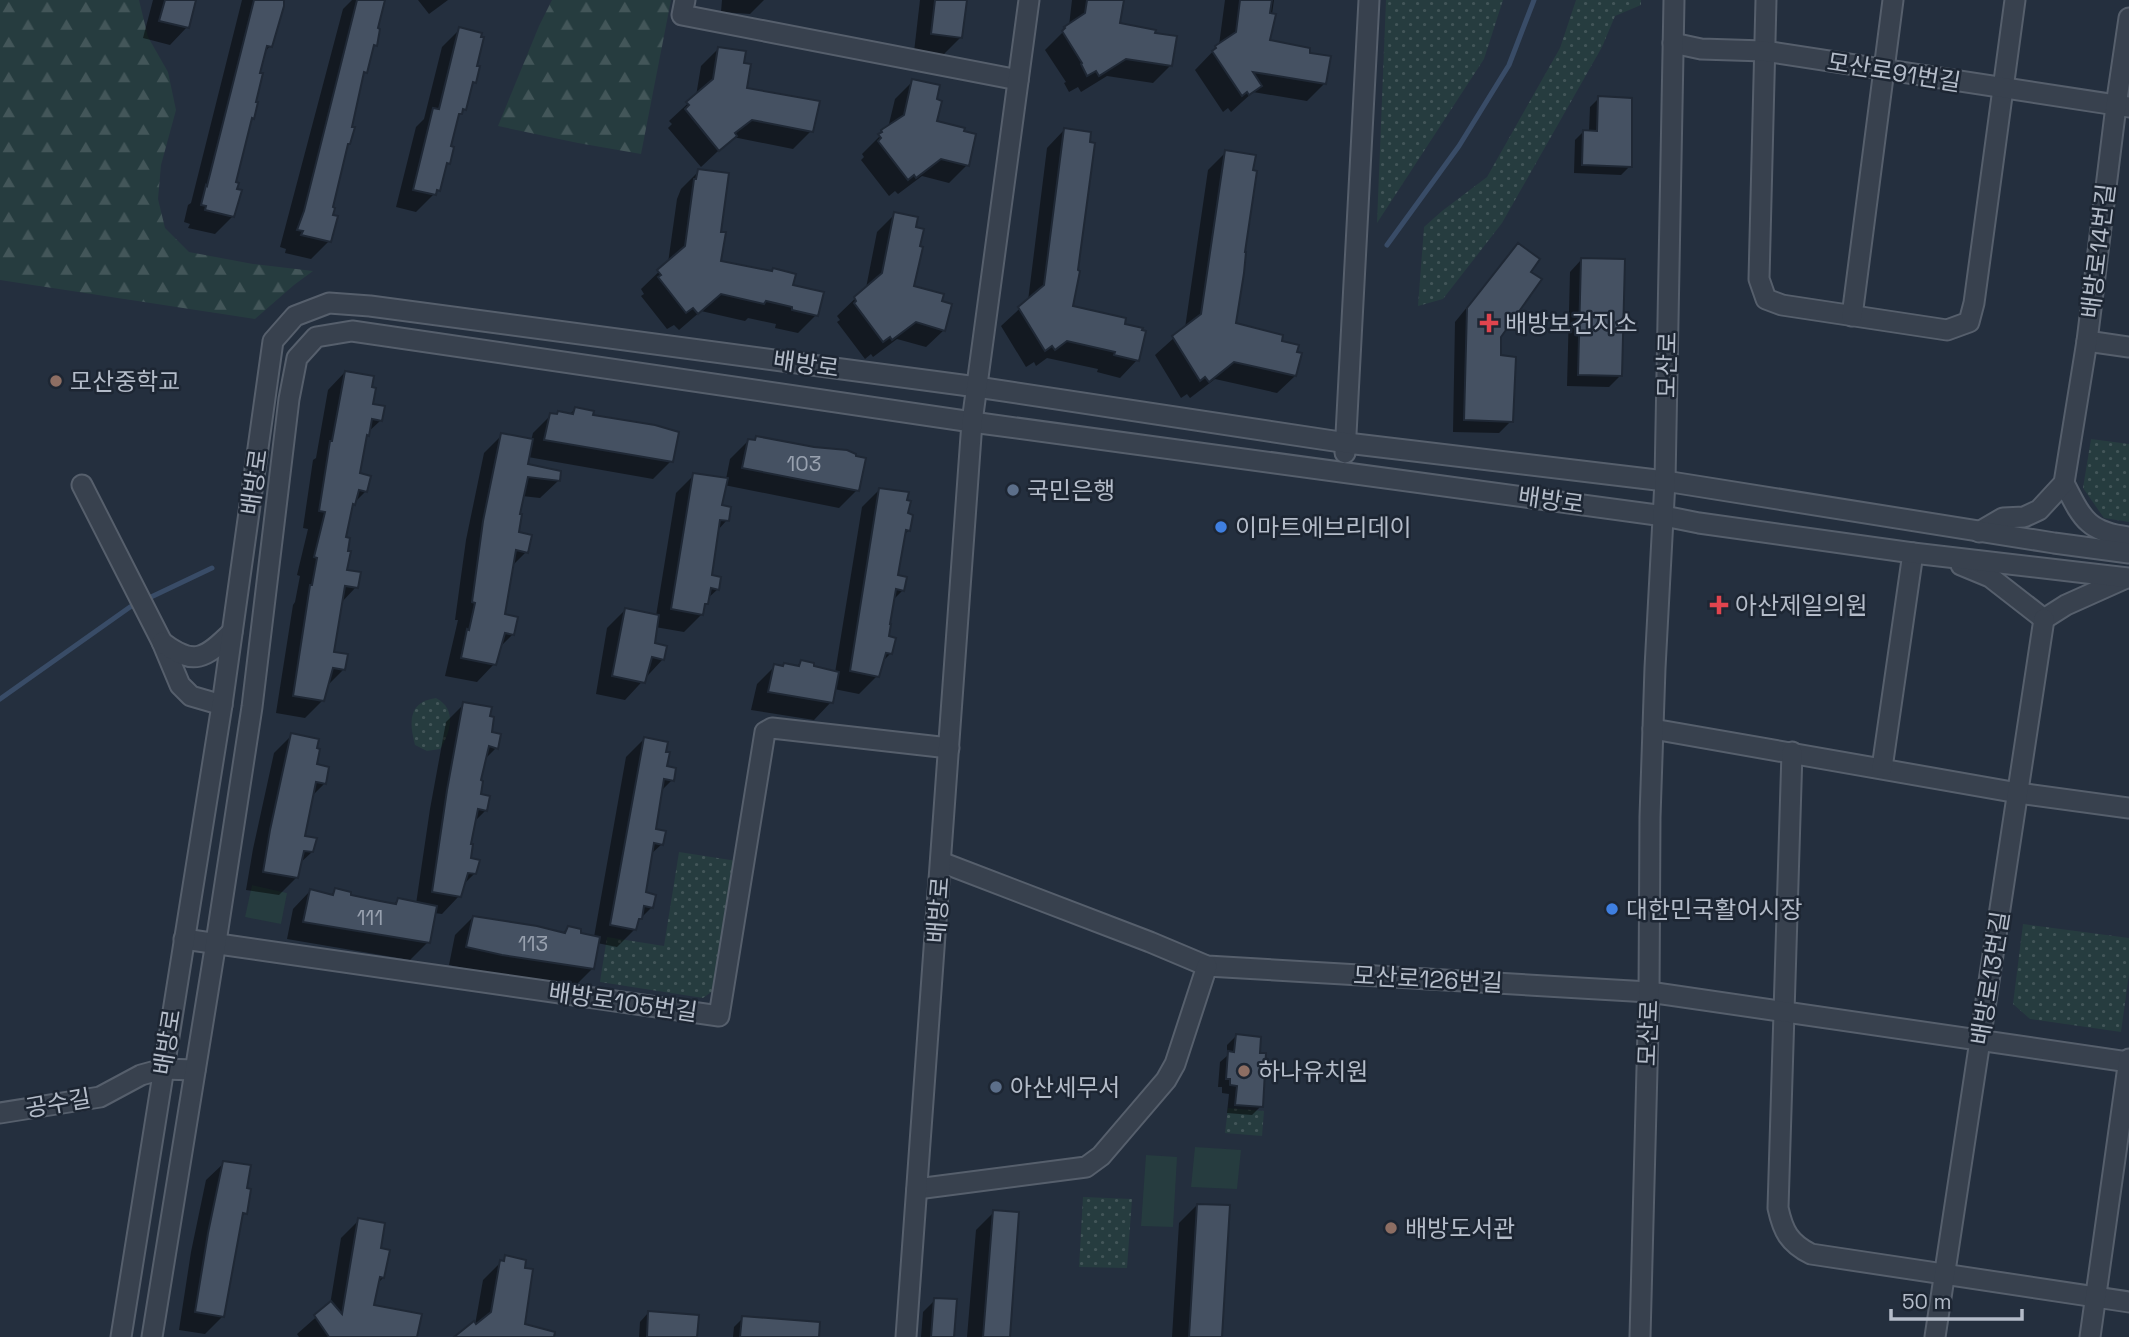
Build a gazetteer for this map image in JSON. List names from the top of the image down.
{
  "streets": {
    "street": [
      "모산로91번길",
      "배방로14번길",
      "배방로",
      "모산로",
      "배방로13번길",
      "모산로126번길",
      "배방로105번길",
      "공수길"
    ]
  },
  "crossings": [
    ["모산로91번길", "배방로14번길"],
    ["모산로91번길", "모산로"],
    ["배방로", "모산로"],
    ["배방로", "모산로126번길"],
    ["배방로", "배방로105번길"],
    ["배방로", "공수길"],
    ["모산로", "모산로126번길"],
    ["배방로13번길", "모산로126번길"]
  ],
  "places": {
    "health": ["배방보건지소", "아산제일의원"],
    "other": [
      "모산중학교",
      "국민은행",
      "이마트에브리데이",
      "대한민국활어시장",
      "하나유치원",
      "아산세무서",
      "배방도서관"
    ]
  },
  "house_numbers": ["103", "111", "113"],
  "scale_bar": "50 m"
}
